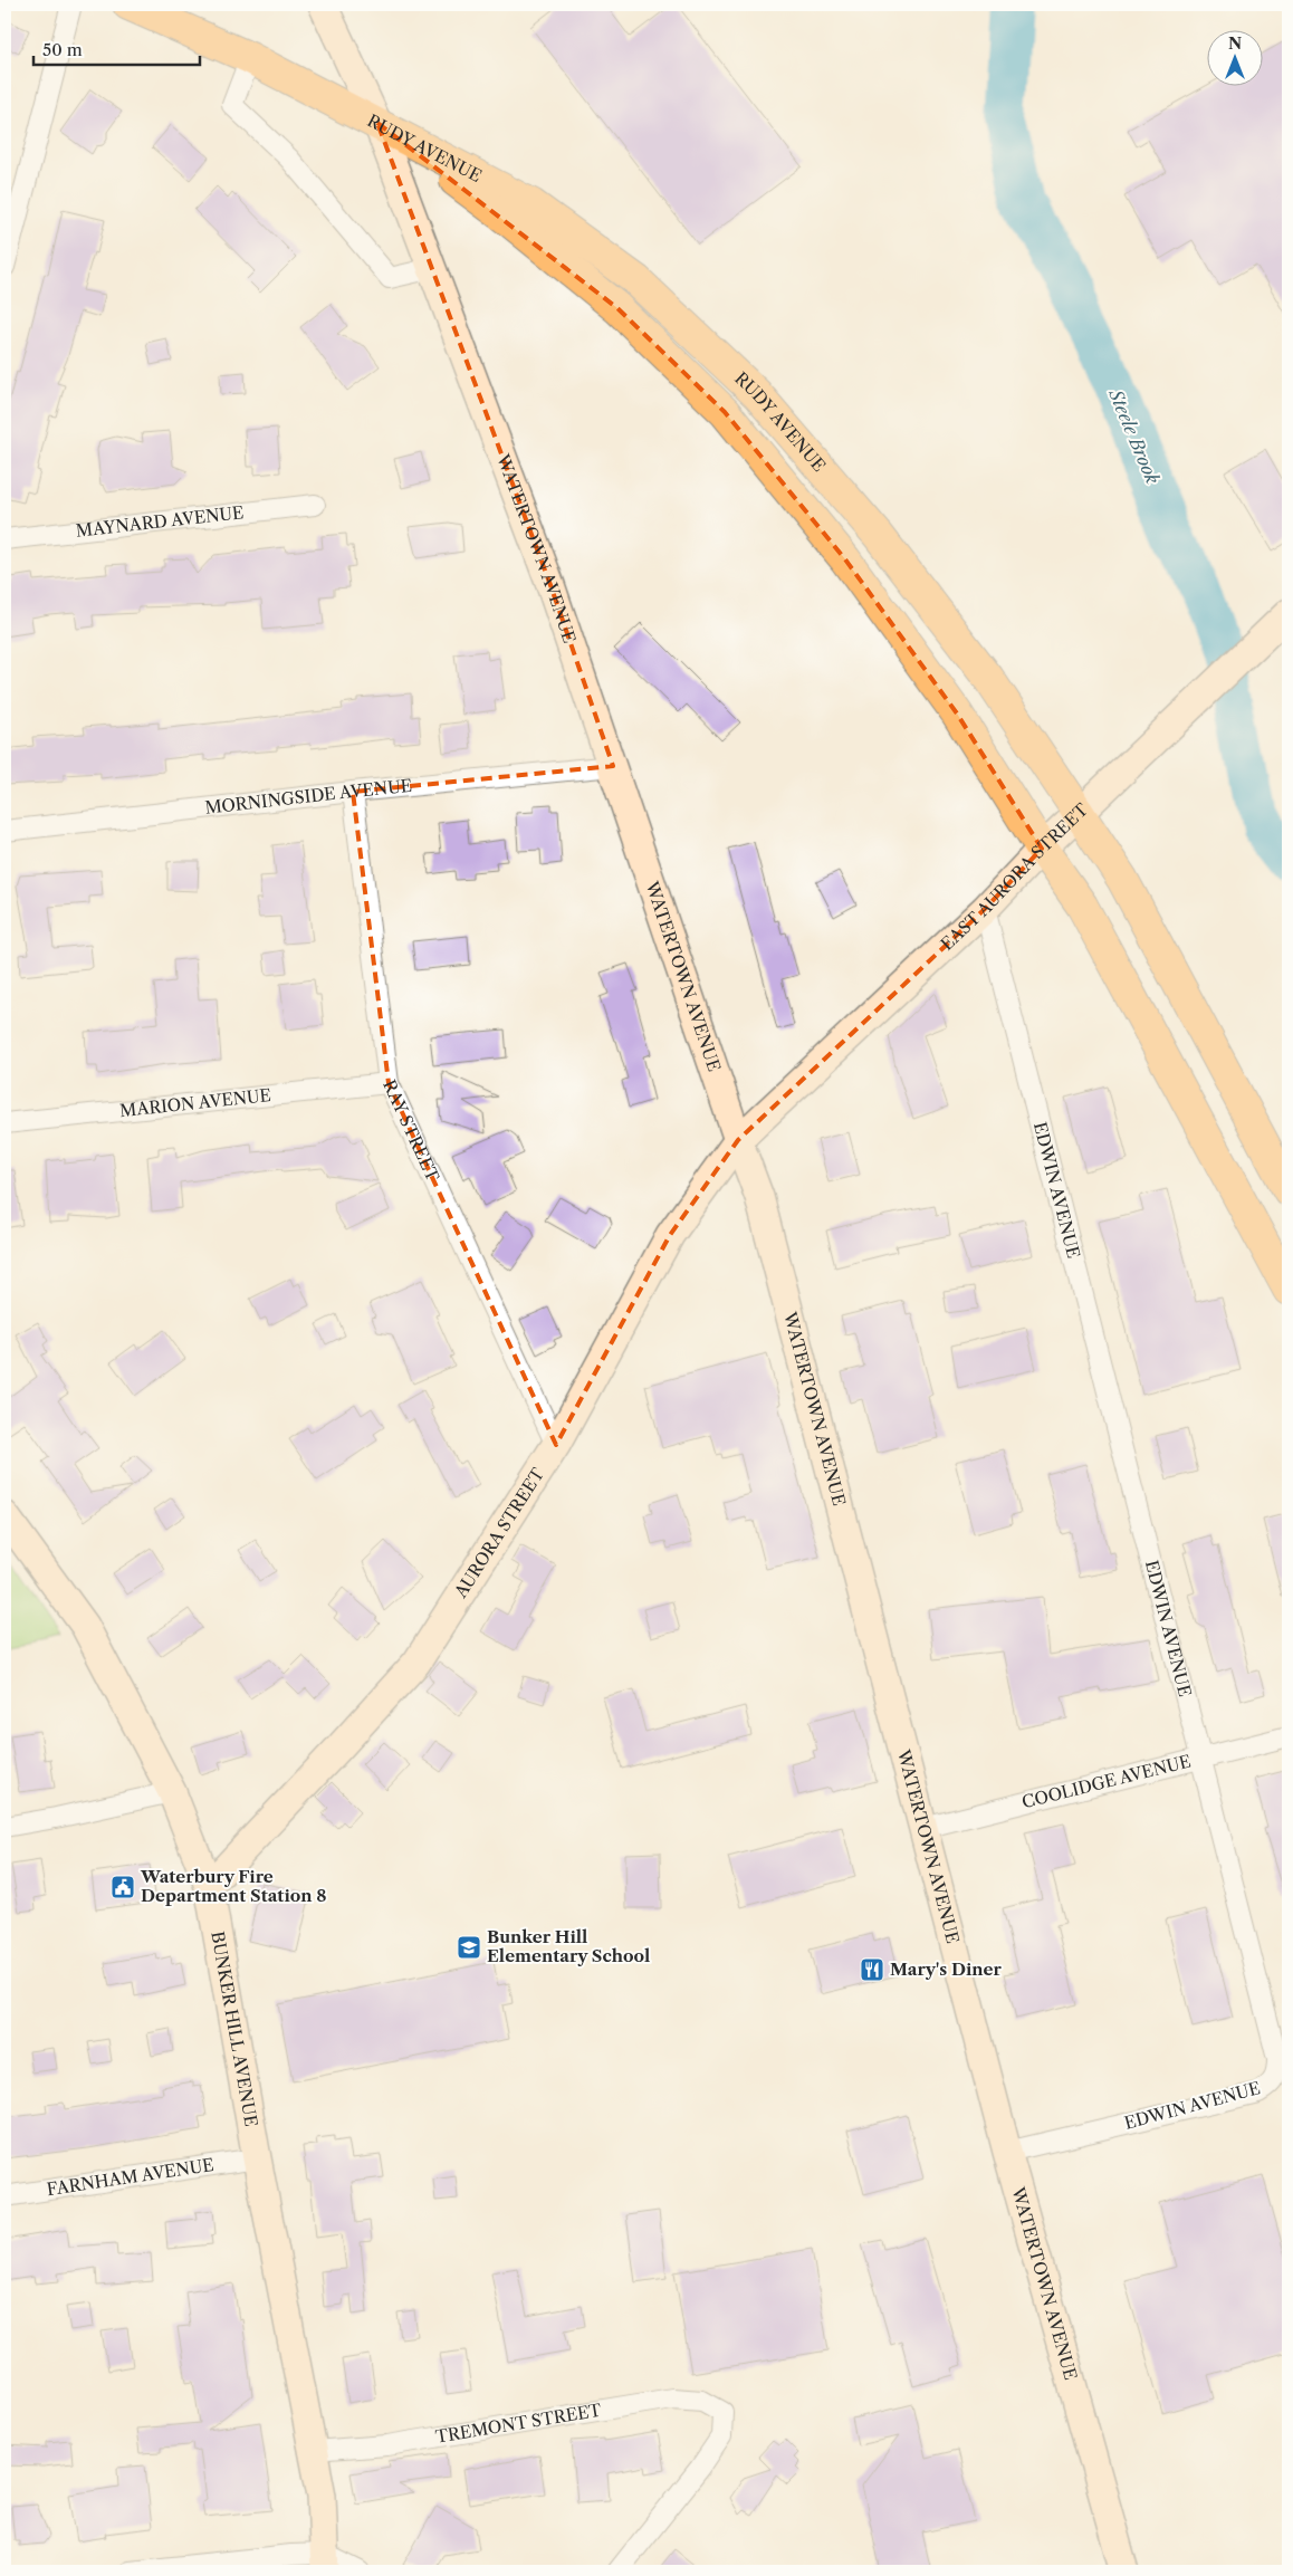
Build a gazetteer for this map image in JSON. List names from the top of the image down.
{
  "streets": {
    "main road": [
      "RUDY AVENUE",
      "WATERTOWN AVENUE",
      "EAST AURORA STREET",
      "AURORA STREET",
      "BUNKER HILL AVENUE"
    ],
    "street": [
      "MAYNARD AVENUE",
      "MORNINGSIDE AVENUE",
      "MARION AVENUE",
      "RAY STREET",
      "EDWIN AVENUE",
      "COOLIDGE AVENUE",
      "FARNHAM AVENUE",
      "TREMONT STREET"
    ]
  },
  "crossings": [
    ["RUDY AVENUE", "WATERTOWN AVENUE"],
    ["RUDY AVENUE", "EAST AURORA STREET"],
    ["WATERTOWN AVENUE", "MORNINGSIDE AVENUE"],
    ["WATERTOWN AVENUE", "EAST AURORA STREET"],
    ["WATERTOWN AVENUE", "EDWIN AVENUE"],
    ["WATERTOWN AVENUE", "AURORA STREET"],
    ["WATERTOWN AVENUE", "COOLIDGE AVENUE"],
    ["MORNINGSIDE AVENUE", "RAY STREET"],
    ["EAST AURORA STREET", "EDWIN AVENUE"],
    ["EAST AURORA STREET", "AURORA STREET"],
    ["MARION AVENUE", "RAY STREET"],
    ["RAY STREET", "AURORA STREET"],
    ["EDWIN AVENUE", "COOLIDGE AVENUE"],
    ["AURORA STREET", "BUNKER HILL AVENUE"],
    ["BUNKER HILL AVENUE", "FARNHAM AVENUE"],
    ["BUNKER HILL AVENUE", "TREMONT STREET"]
  ],
  "water": ["Steele Brook"],
  "places": {
    "public building": ["Waterbury Fire Department Station 8"],
    "school or university": ["Bunker Hill Elementary School"],
    "restaurant": ["Mary's Diner"]
  },
  "scale_bar": "50 m",
  "north": "top"
}
